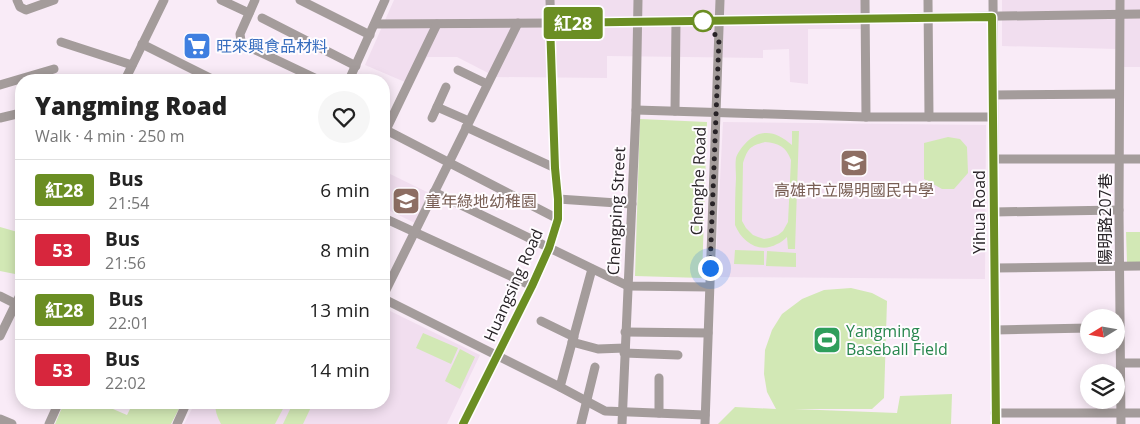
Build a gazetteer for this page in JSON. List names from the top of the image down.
{
  "streets": {
    "street": [
      "Chenghe Road",
      "Chengping Street",
      "Yihua Road",
      "陽明路207巷",
      "Huangsing Road"
    ]
  },
  "places": {
    "supermarket": ["旺來興食品材料"],
    "school or university": ["高雄市立陽明國民中學", "童年綠地幼稚園"],
    "sports": ["Yangming Baseball Field"]
  },
  "lines": ["bus line 紅28"],
  "north": "left",
  "page": {
    "on_map": "紅28",
    "heading": ["Yangming Road", "Walk · 4 min · 250 m"],
    "list": [
      {
        "mark": "紅28",
        "name": "Bus",
        "note": "21:54",
        "value": "6 min"
      },
      {
        "mark": "53",
        "name": "Bus",
        "note": "21:56",
        "value": "8 min"
      },
      {
        "mark": "紅28",
        "name": "Bus",
        "note": "22:01",
        "value": "13 min"
      },
      {
        "mark": "53",
        "name": "Bus",
        "note": "22:02",
        "value": "14 min"
      }
    ]
  }
}
